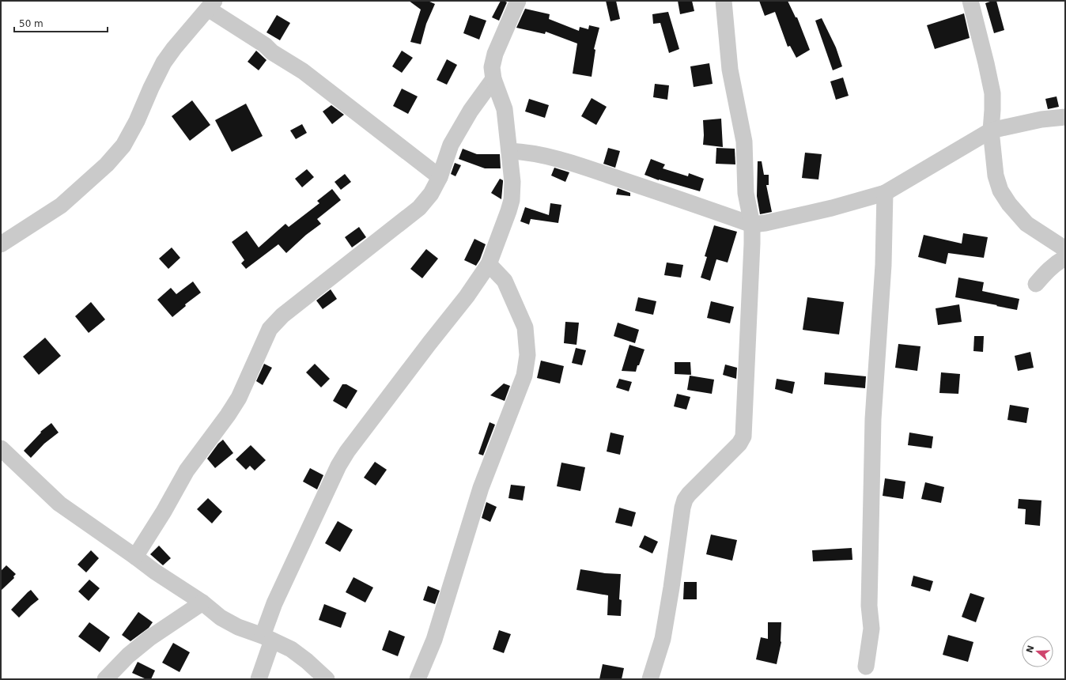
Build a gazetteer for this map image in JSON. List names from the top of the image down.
{
  "scale_bar": "50 m",
  "north": "left"
}
